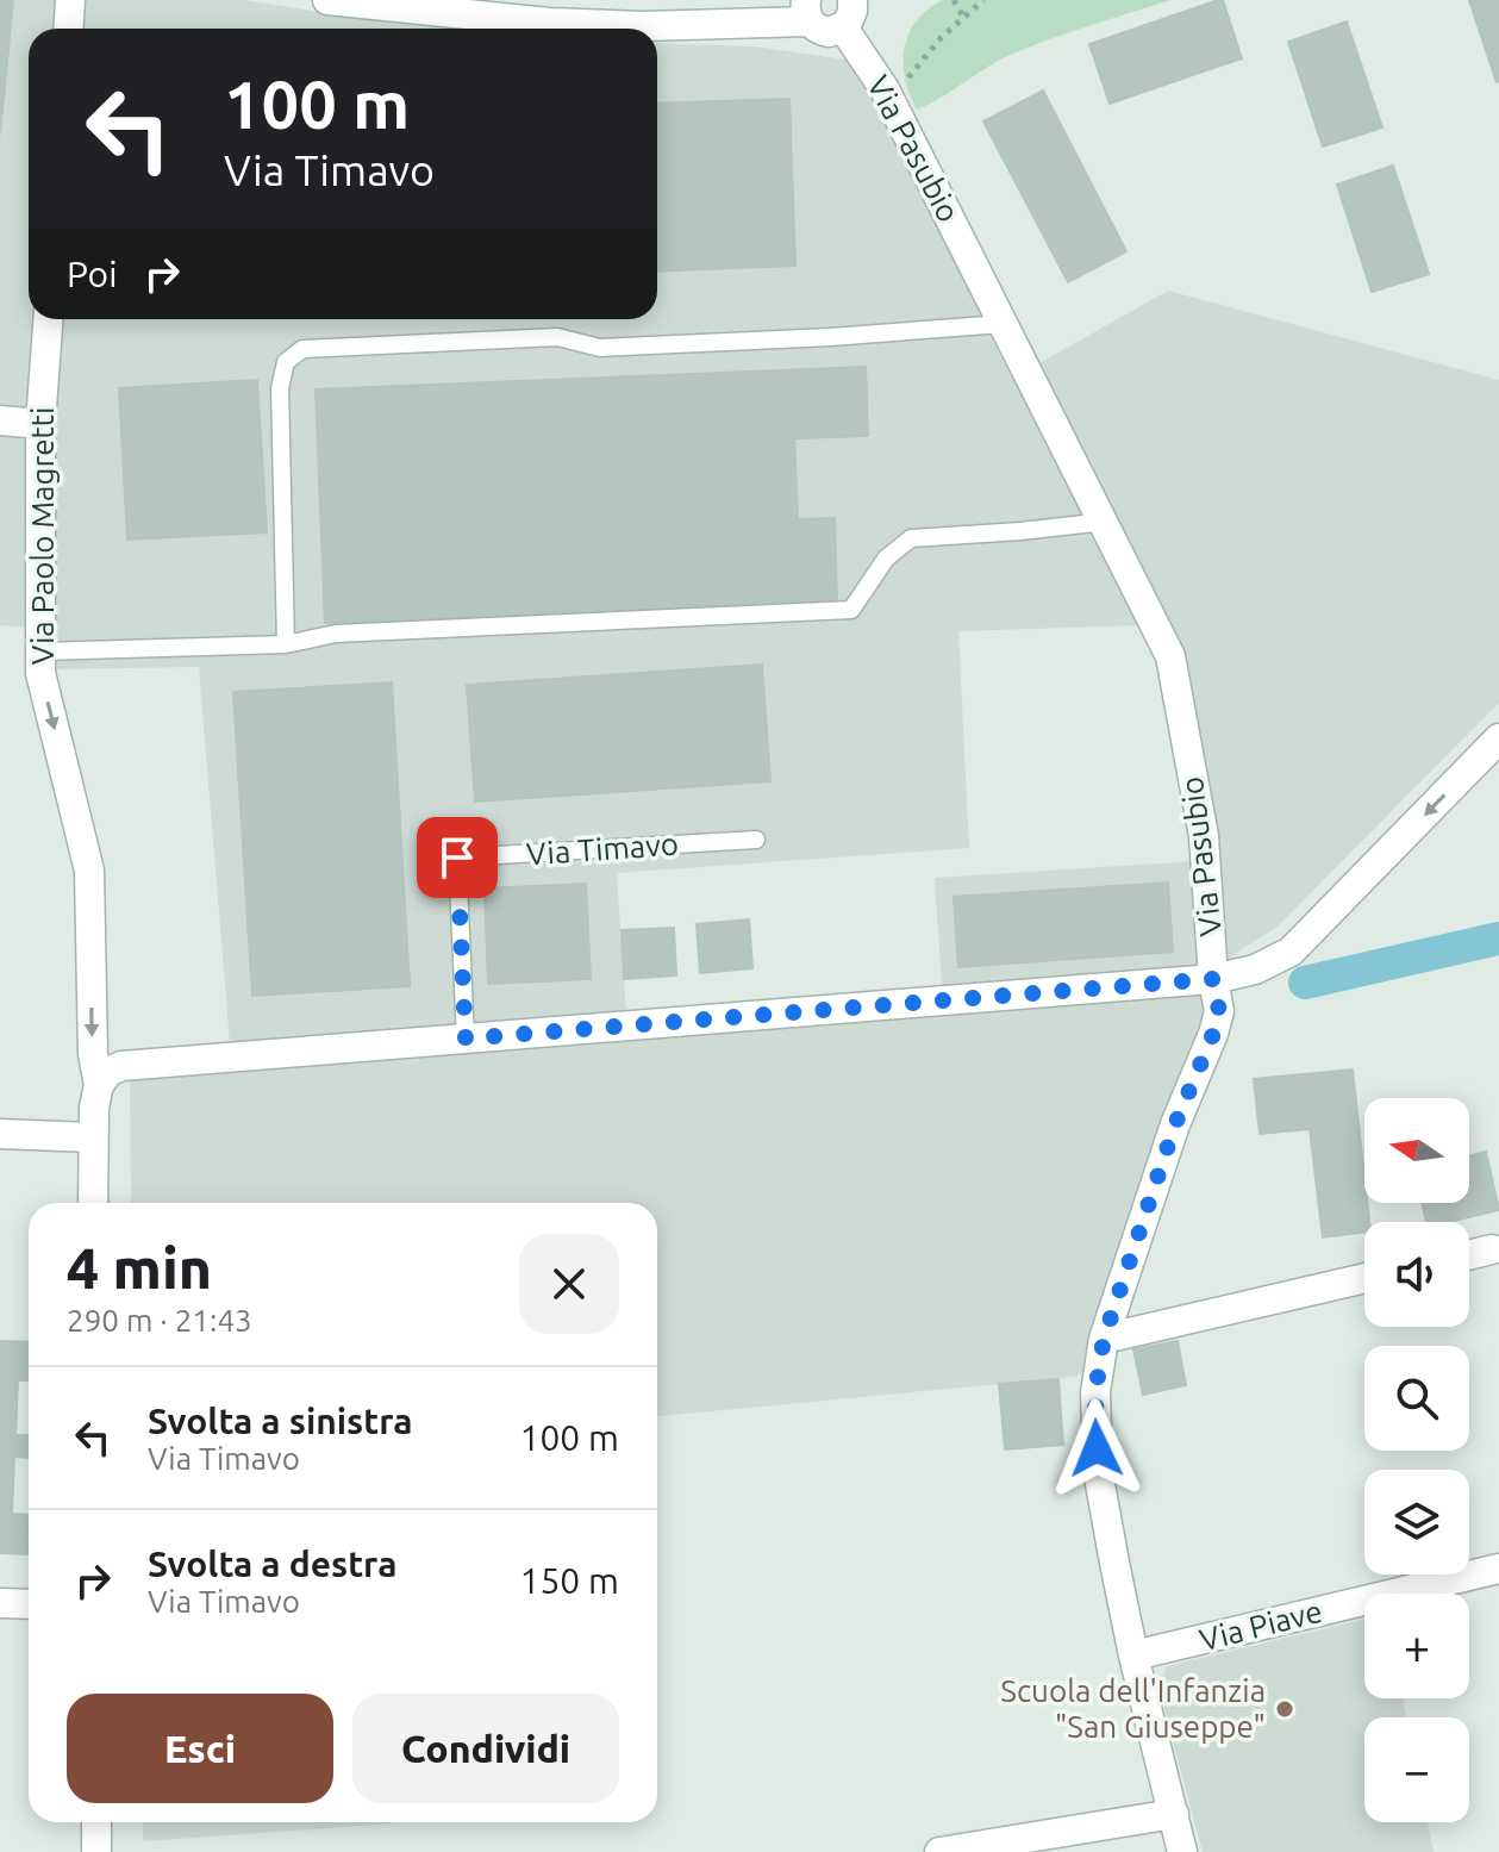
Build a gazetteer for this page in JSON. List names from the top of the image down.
{
  "streets": {
    "street": ["Via Pasubio", "Via Paolo Magretti", "Via Piave"],
    "lane": ["Via Timavo"]
  },
  "crossings": [
    ["Via Pasubio", "Via Piave"]
  ],
  "one_way": ["Via Paolo Magretti"],
  "places": ["Scuola dell'Infanzia \"San Giuseppe\""],
  "north": "left",
  "page": {
    "turn": ["100 m", "Via Timavo"],
    "then": "Poi",
    "map_buttons": ["+", "−"],
    "heading": ["4 min", "290 m · 21:43"],
    "list": [
      {
        "name": "Svolta a sinistra",
        "note": "Via Timavo",
        "value": "100 m"
      },
      {
        "name": "Svolta a destra",
        "note": "Via Timavo",
        "value": "150 m"
      }
    ],
    "buttons": ["Esci", "Condividi"]
  }
}
